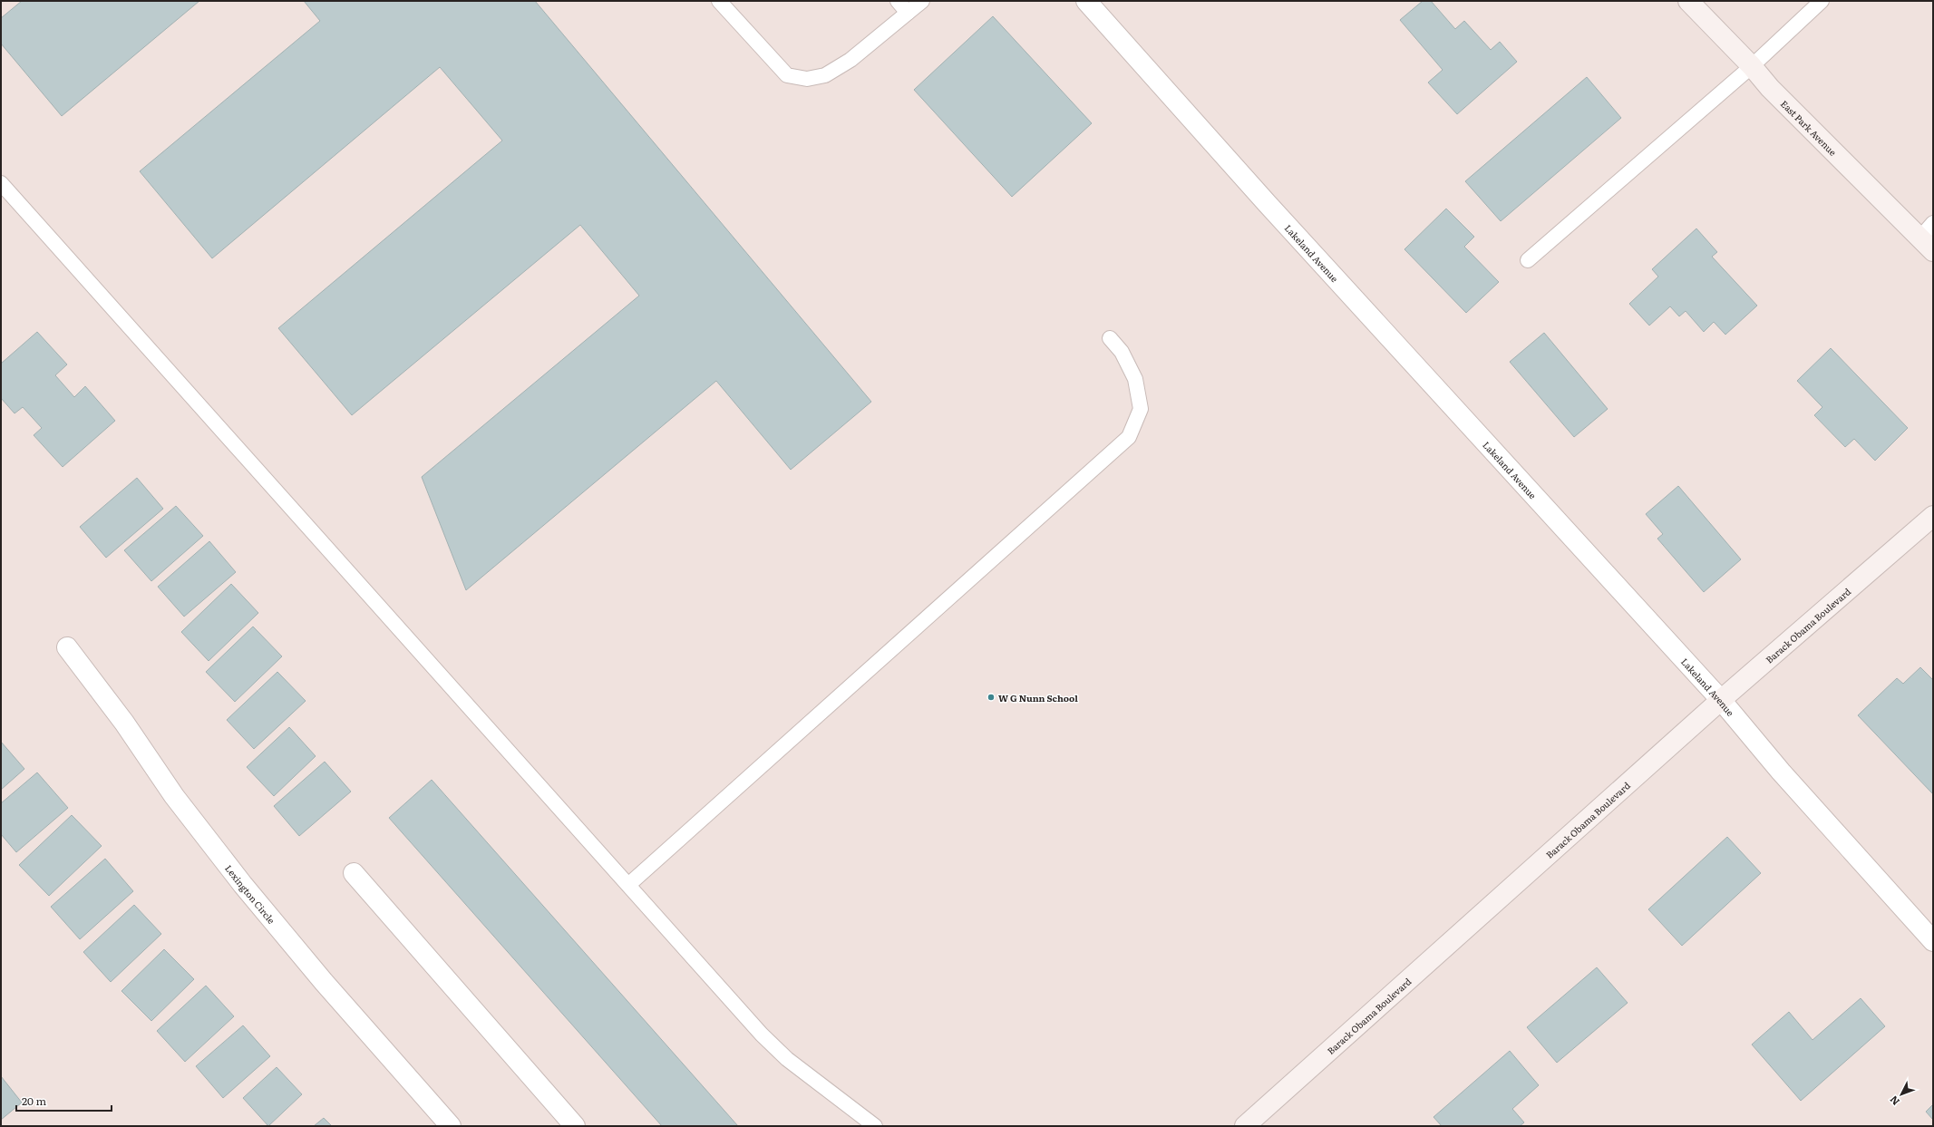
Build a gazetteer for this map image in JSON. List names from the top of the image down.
{
  "streets": {
    "main road": ["East Park Avenue", "Barack Obama Boulevard"],
    "street": ["Lakeland Avenue", "Lexington Circle"]
  },
  "crossings": [
    ["Lakeland Avenue", "Barack Obama Boulevard"]
  ],
  "places": ["W G Nunn School"],
  "scale_bar": "20 m",
  "north": "bottom left"
}
